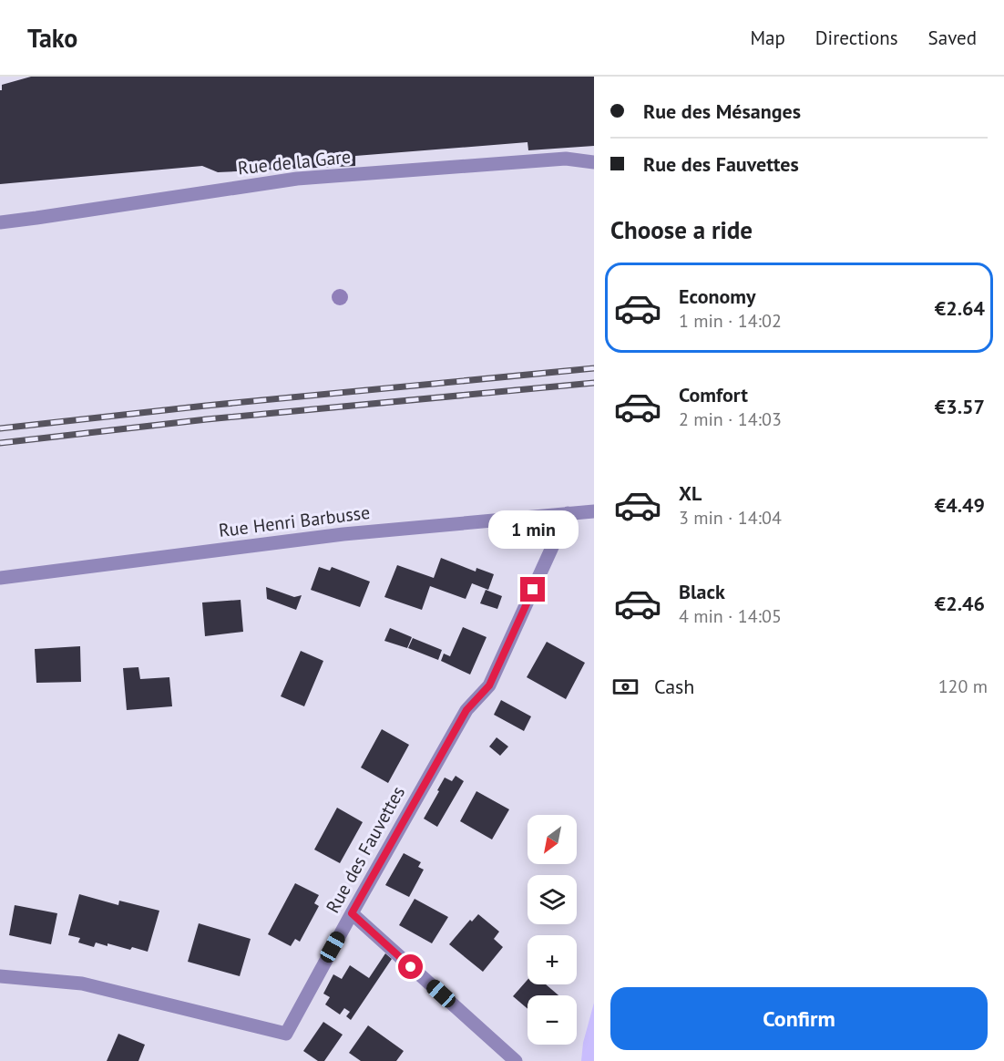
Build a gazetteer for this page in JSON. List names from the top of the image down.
{
  "streets": {
    "street": ["Rue de la Gare", "Rue Henri Barbusse", "Rue des Fauvettes"]
  },
  "crossings": [
    ["Rue Henri Barbusse", "Rue des Fauvettes"]
  ],
  "north": "bottom left",
  "page": {
    "header": "Tako",
    "nav": ["Map", "Directions", "Saved"],
    "banner": ["Rue des Mésanges", "Rue des Fauvettes"],
    "heading": "Choose a ride",
    "list": [
      {
        "name": "Economy",
        "note": "1 min · 14:02",
        "value": "€2.64"
      },
      {
        "name": "Comfort",
        "note": "2 min · 14:03",
        "value": "€3.57"
      },
      {
        "name": "XL",
        "note": "3 min · 14:04",
        "value": "€4.49"
      },
      {
        "name": "Black",
        "note": "4 min · 14:05",
        "value": "€2.46"
      }
    ],
    "bubble": "1 min",
    "pay": ["Cash", "120 m"],
    "map_buttons": ["+", "−"],
    "buttons": "Confirm"
  }
}
